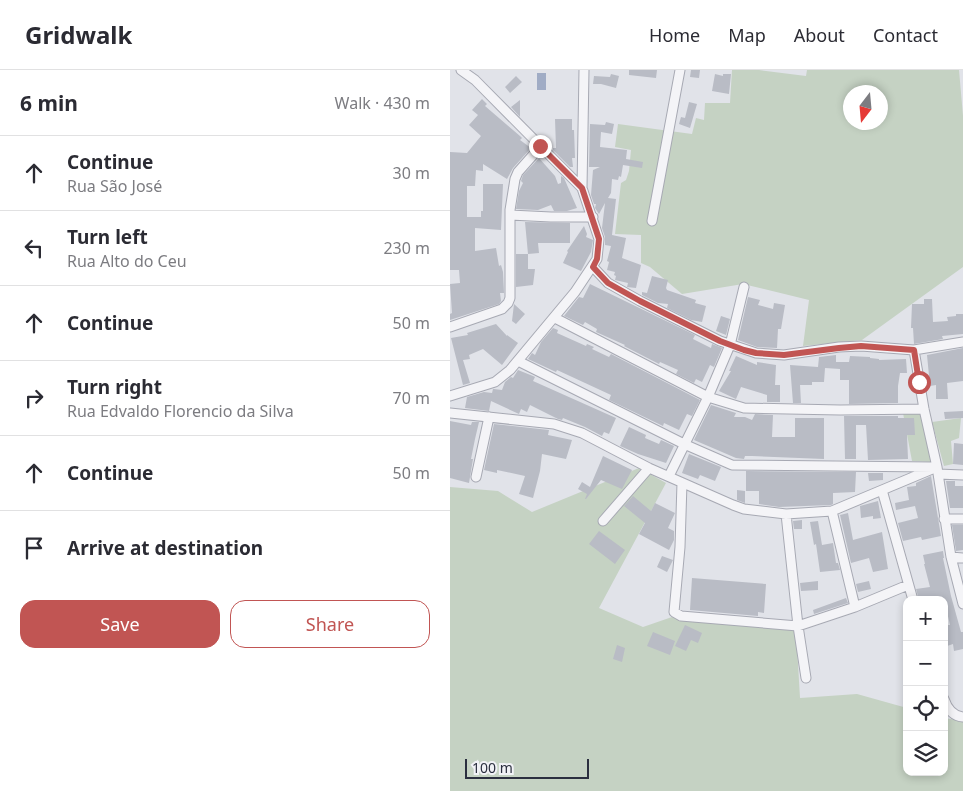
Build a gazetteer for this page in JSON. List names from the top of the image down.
{
  "scale_bar": "100 m",
  "north": "bottom",
  "page": {
    "header": "Gridwalk",
    "nav": [
      "Home",
      "Map",
      "About",
      "Contact"
    ],
    "heading": ["6 min", "Walk · 430 m"],
    "list": [
      ["Continue", "Rua São José", "30 m"],
      ["Turn left", "Rua Alto do Ceu", "230 m"],
      ["Continue", "50 m"],
      ["Turn right", "Rua Edvaldo Florencio da Silva", "70 m"],
      ["Continue", "50 m"],
      "Arrive at destination"
    ],
    "buttons": ["Save", "Share"],
    "map_buttons": ["+", "−"],
    "scale": "100 m"
  }
}
